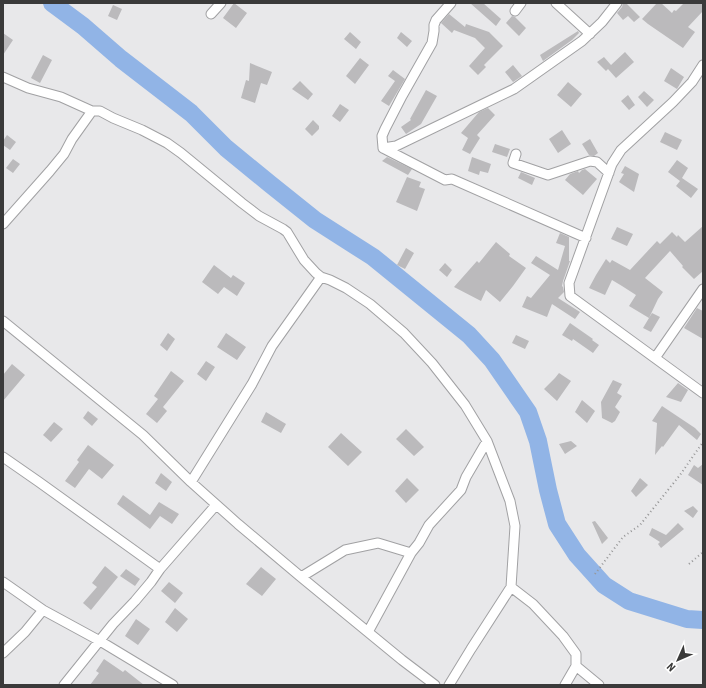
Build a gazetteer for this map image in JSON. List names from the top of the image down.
{
  "north": "bottom left"
}
